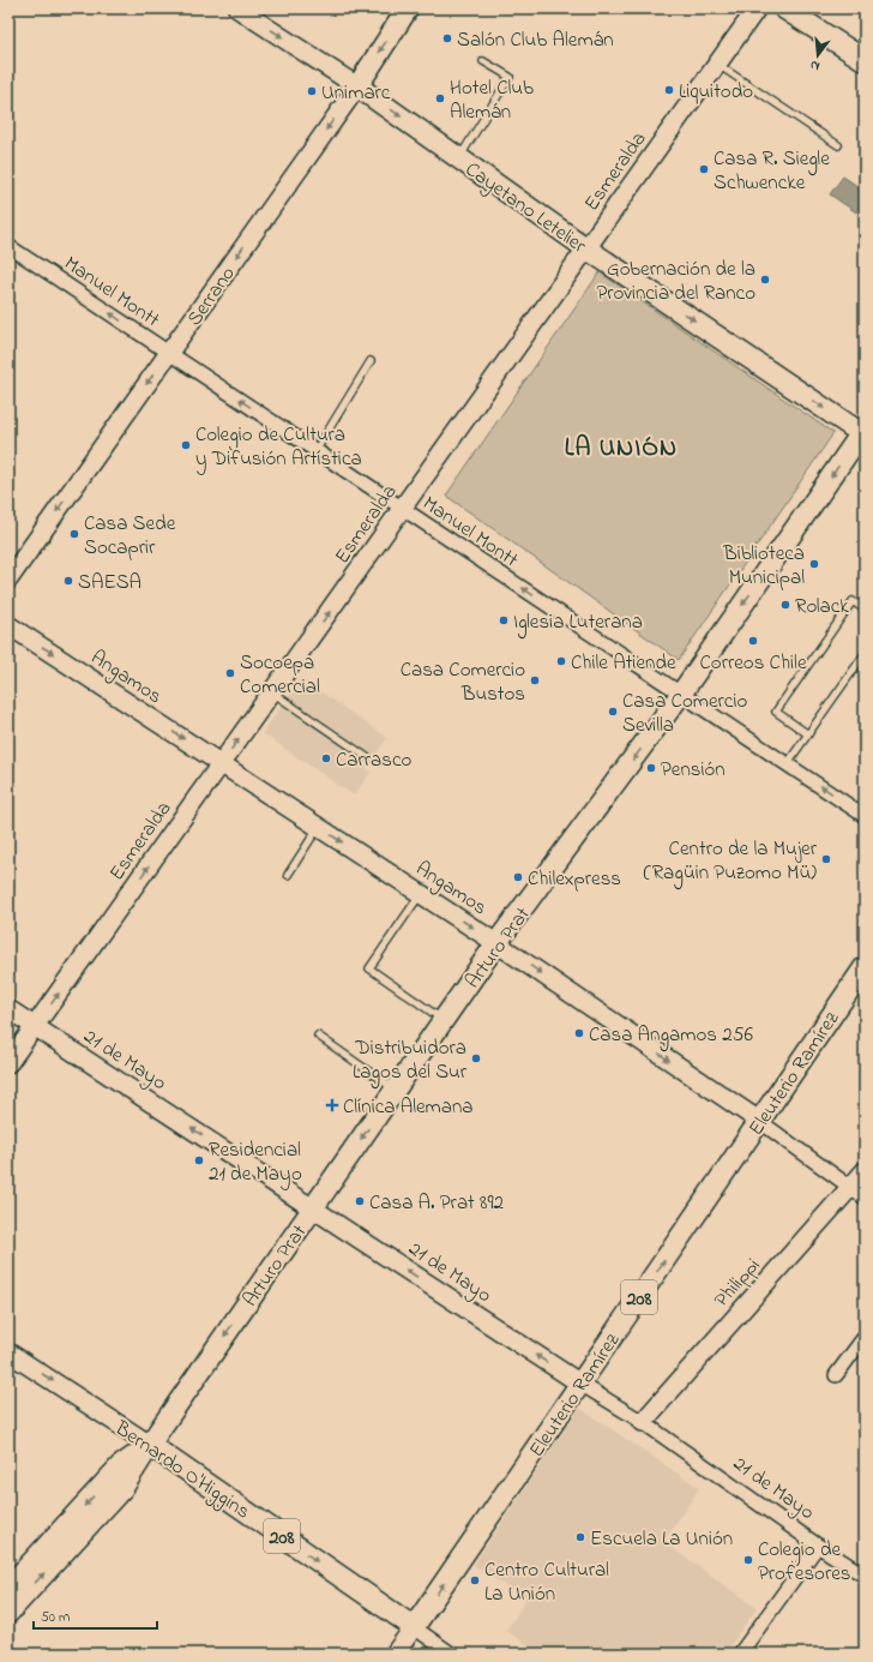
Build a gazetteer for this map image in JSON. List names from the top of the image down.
{
  "streets": {
    "main road": [
      "Cayetano Letelier",
      "Serrano",
      "Arturo Prat",
      "Eleuterio Ramírez",
      "208",
      "Bernardo O'Higgins"
    ],
    "street": [
      "Esmeralda",
      "Manuel Montt",
      "Angamos",
      "21 de Mayo",
      "Philippi"
    ]
  },
  "crossings": [
    ["Esmeralda", "Cayetano Letelier"],
    ["Esmeralda", "Manuel Montt"],
    ["Esmeralda", "Angamos"],
    ["Esmeralda", "21 de Mayo"],
    ["Cayetano Letelier", "Serrano"],
    ["Cayetano Letelier", "Arturo Prat"],
    ["Manuel Montt", "Serrano"],
    ["Manuel Montt", "Arturo Prat"],
    ["Angamos", "Arturo Prat"],
    ["Angamos", "Eleuterio Ramírez"],
    ["Angamos", "Philippi"],
    ["Arturo Prat", "21 de Mayo"],
    ["Arturo Prat", "Bernardo O'Higgins"],
    ["21 de Mayo", "Eleuterio Ramírez"],
    ["21 de Mayo", "Philippi"],
    ["Eleuterio Ramírez", "Bernardo O'Higgins"]
  ],
  "one_way": [
    "Esmeralda",
    "Cayetano Letelier",
    "Manuel Montt",
    "Serrano",
    "Angamos",
    "21 de Mayo",
    "Eleuterio Ramírez",
    "Bernardo O'Higgins"
  ],
  "districts": ["LA UNIÓN"],
  "places": {
    "other": [
      "Salón Club Alemán",
      "Liquitodo",
      "Unimarc",
      "Hotel Club Alemán",
      "Casa R. Siegle Schwencke",
      "Gobernación de la Provincia del Ranco",
      "Colegio de Cultura y Difusión Artística",
      "Casa Sede Socaprir",
      "Biblioteca Municipal",
      "SAESA",
      "Rolack",
      "Iglesia Luterana",
      "Correos Chile",
      "Chile Atiende",
      "Socoepa Comercial",
      "Casa Comercio Bustos",
      "Casa Comercio Sevilla",
      "Carrasco",
      "Pensión",
      "Centro de la Mujer (Ragüin Puzomo Mü)",
      "Chilexpress",
      "Casa Angamos 256",
      "Distribuidora Lagos del Sur",
      "Residencial 21 de Mayo",
      "Casa A. Prat 892",
      "Escuela La Unión",
      "Colegio de Profesores",
      "Centro Cultural La Unión"
    ],
    "health": ["Clínica Alemana"]
  },
  "scale_bar": "50 m",
  "north": "bottom"
}
